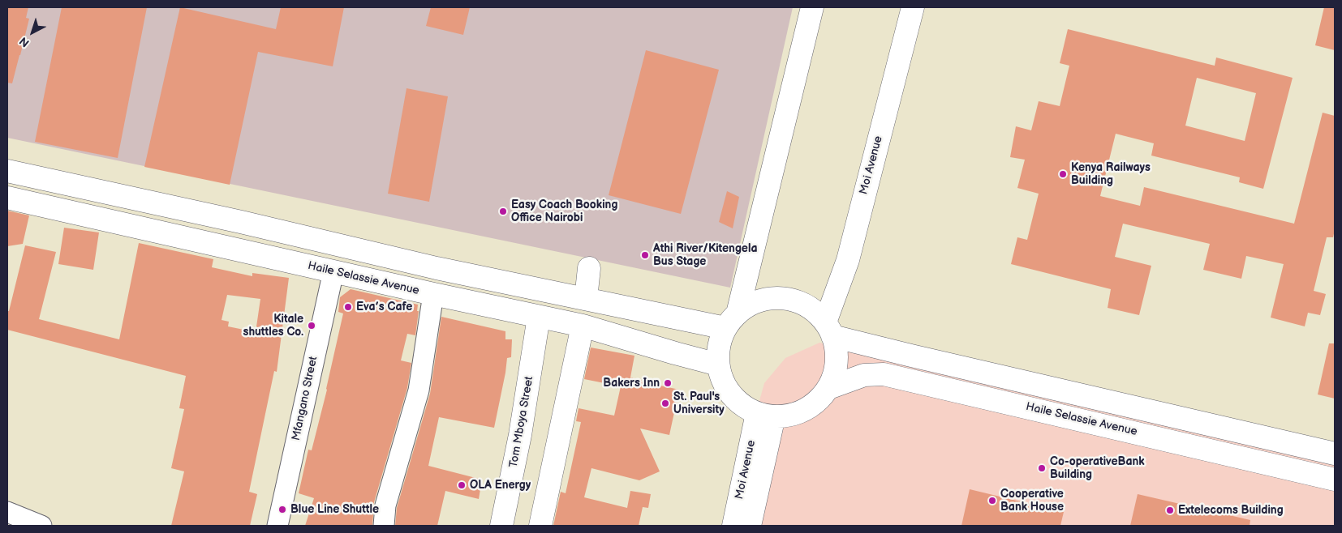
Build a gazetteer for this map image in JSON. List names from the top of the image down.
{
  "streets": {
    "main road": ["Moi Avenue", "Haile Selassie Avenue", "Tom Mboya Street"],
    "street": ["Mfangano Street"]
  },
  "crossings": [
    ["Moi Avenue", "Haile Selassie Avenue"],
    ["Haile Selassie Avenue", "Mfangano Street"],
    ["Haile Selassie Avenue", "Tom Mboya Street"]
  ],
  "places": [
    "Kenya Railways Building",
    "Easy Coach Booking Office Nairobi",
    "Athi River/Kitengela Bus Stage",
    "Eva’s Cafe",
    "Kitale shuttles Co.",
    "Bakers Inn",
    "St. Paul's University",
    "Co-operativeBank Building",
    "OLA Energy",
    "Cooperative Bank House",
    "Blue Line Shuttle",
    "Extelecoms Building"
  ],
  "north": "bottom left"
}
